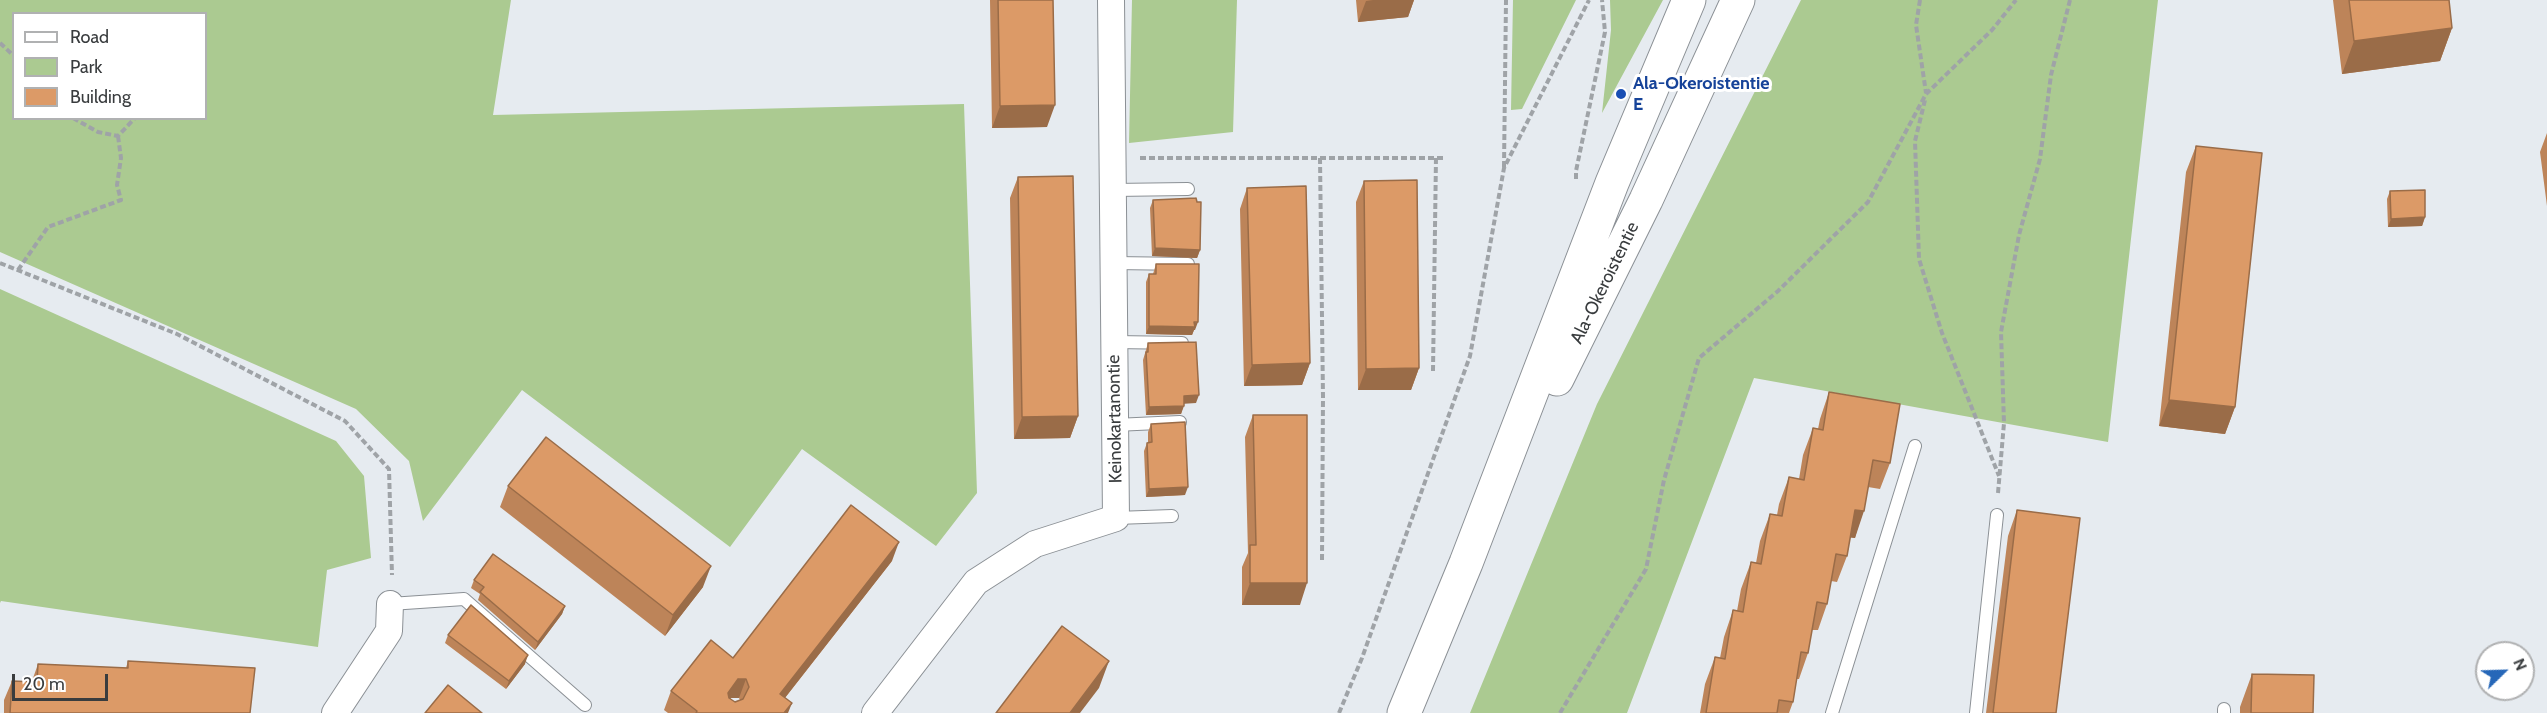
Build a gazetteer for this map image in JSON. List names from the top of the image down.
{
  "streets": {
    "main road": ["Ala-Okeroistentie"],
    "street": ["Keinokartanontie"]
  },
  "places": ["Ala-Okeroistentie E"],
  "legend": ["Road", "Park", "Building"],
  "scale_bar": "20 m",
  "north": "top right"
}
